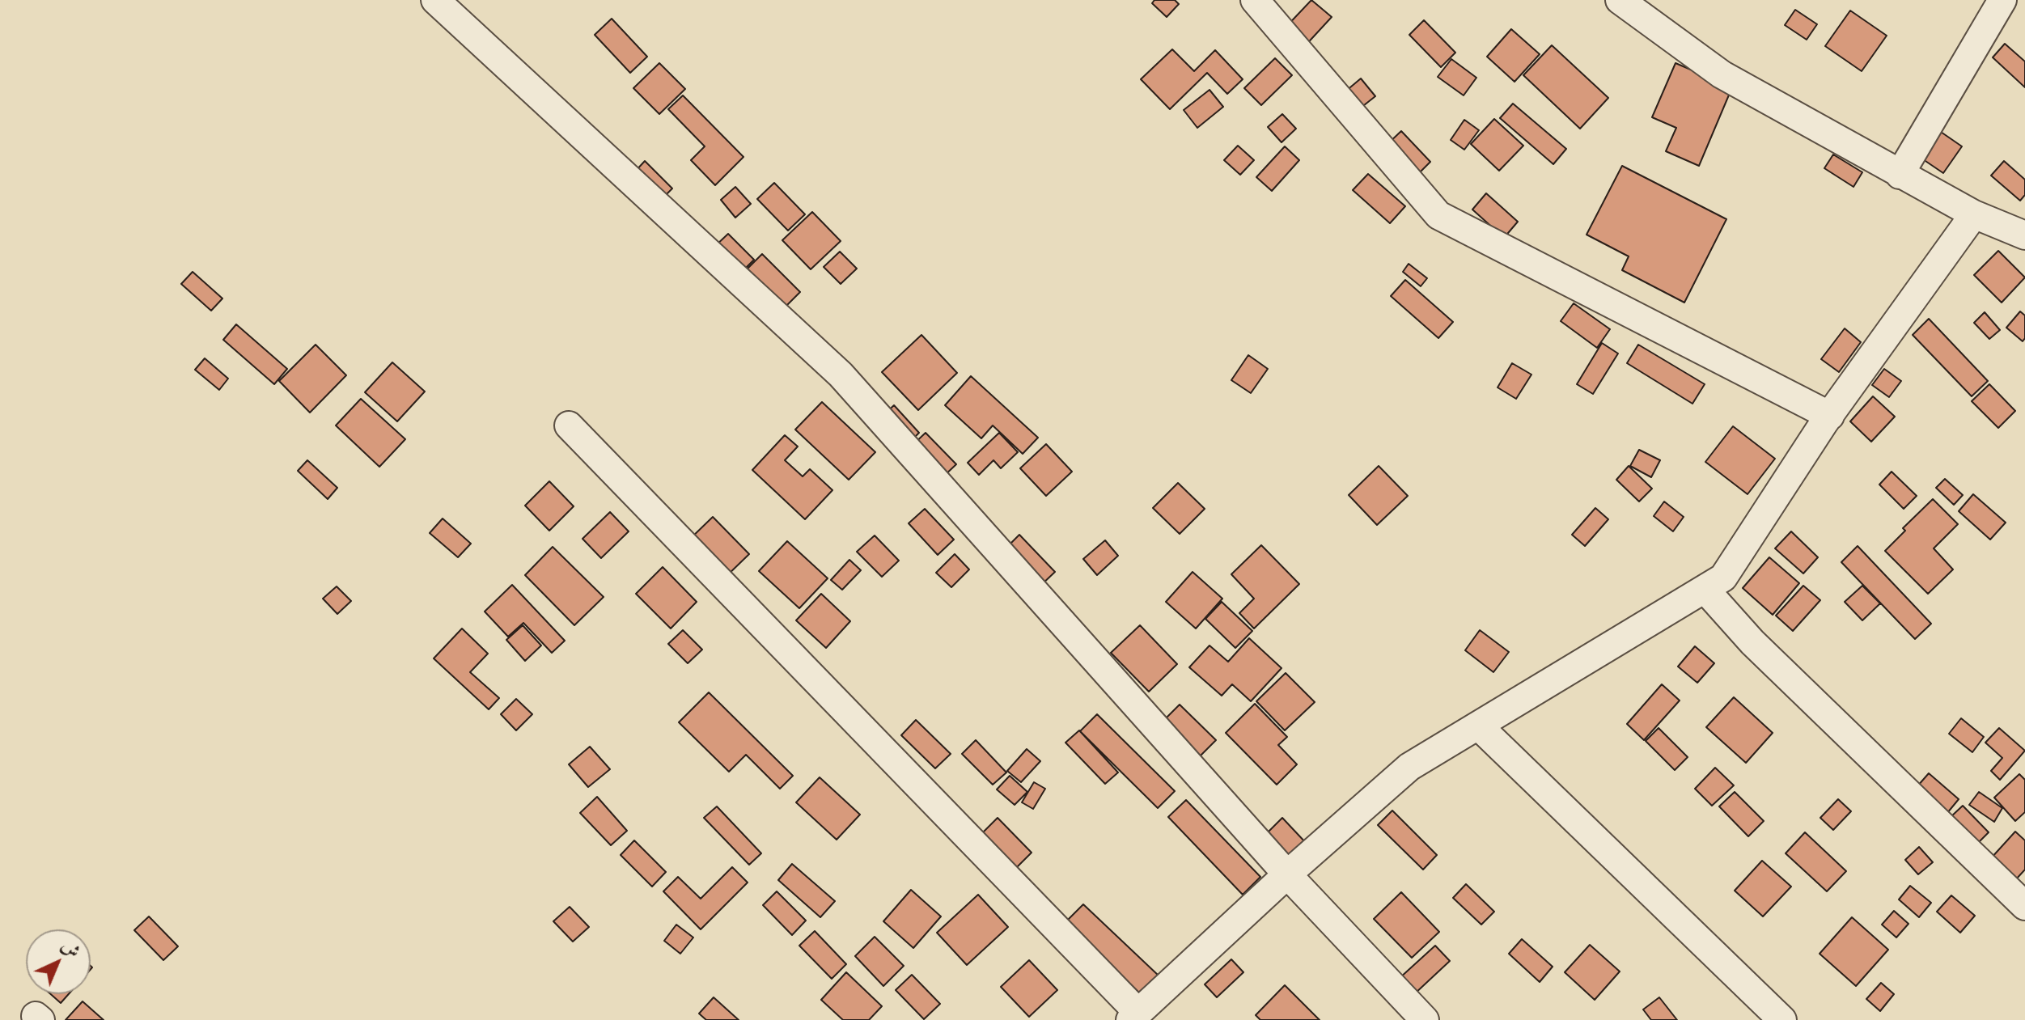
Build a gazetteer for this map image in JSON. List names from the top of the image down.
{
  "north": "top right"
}
